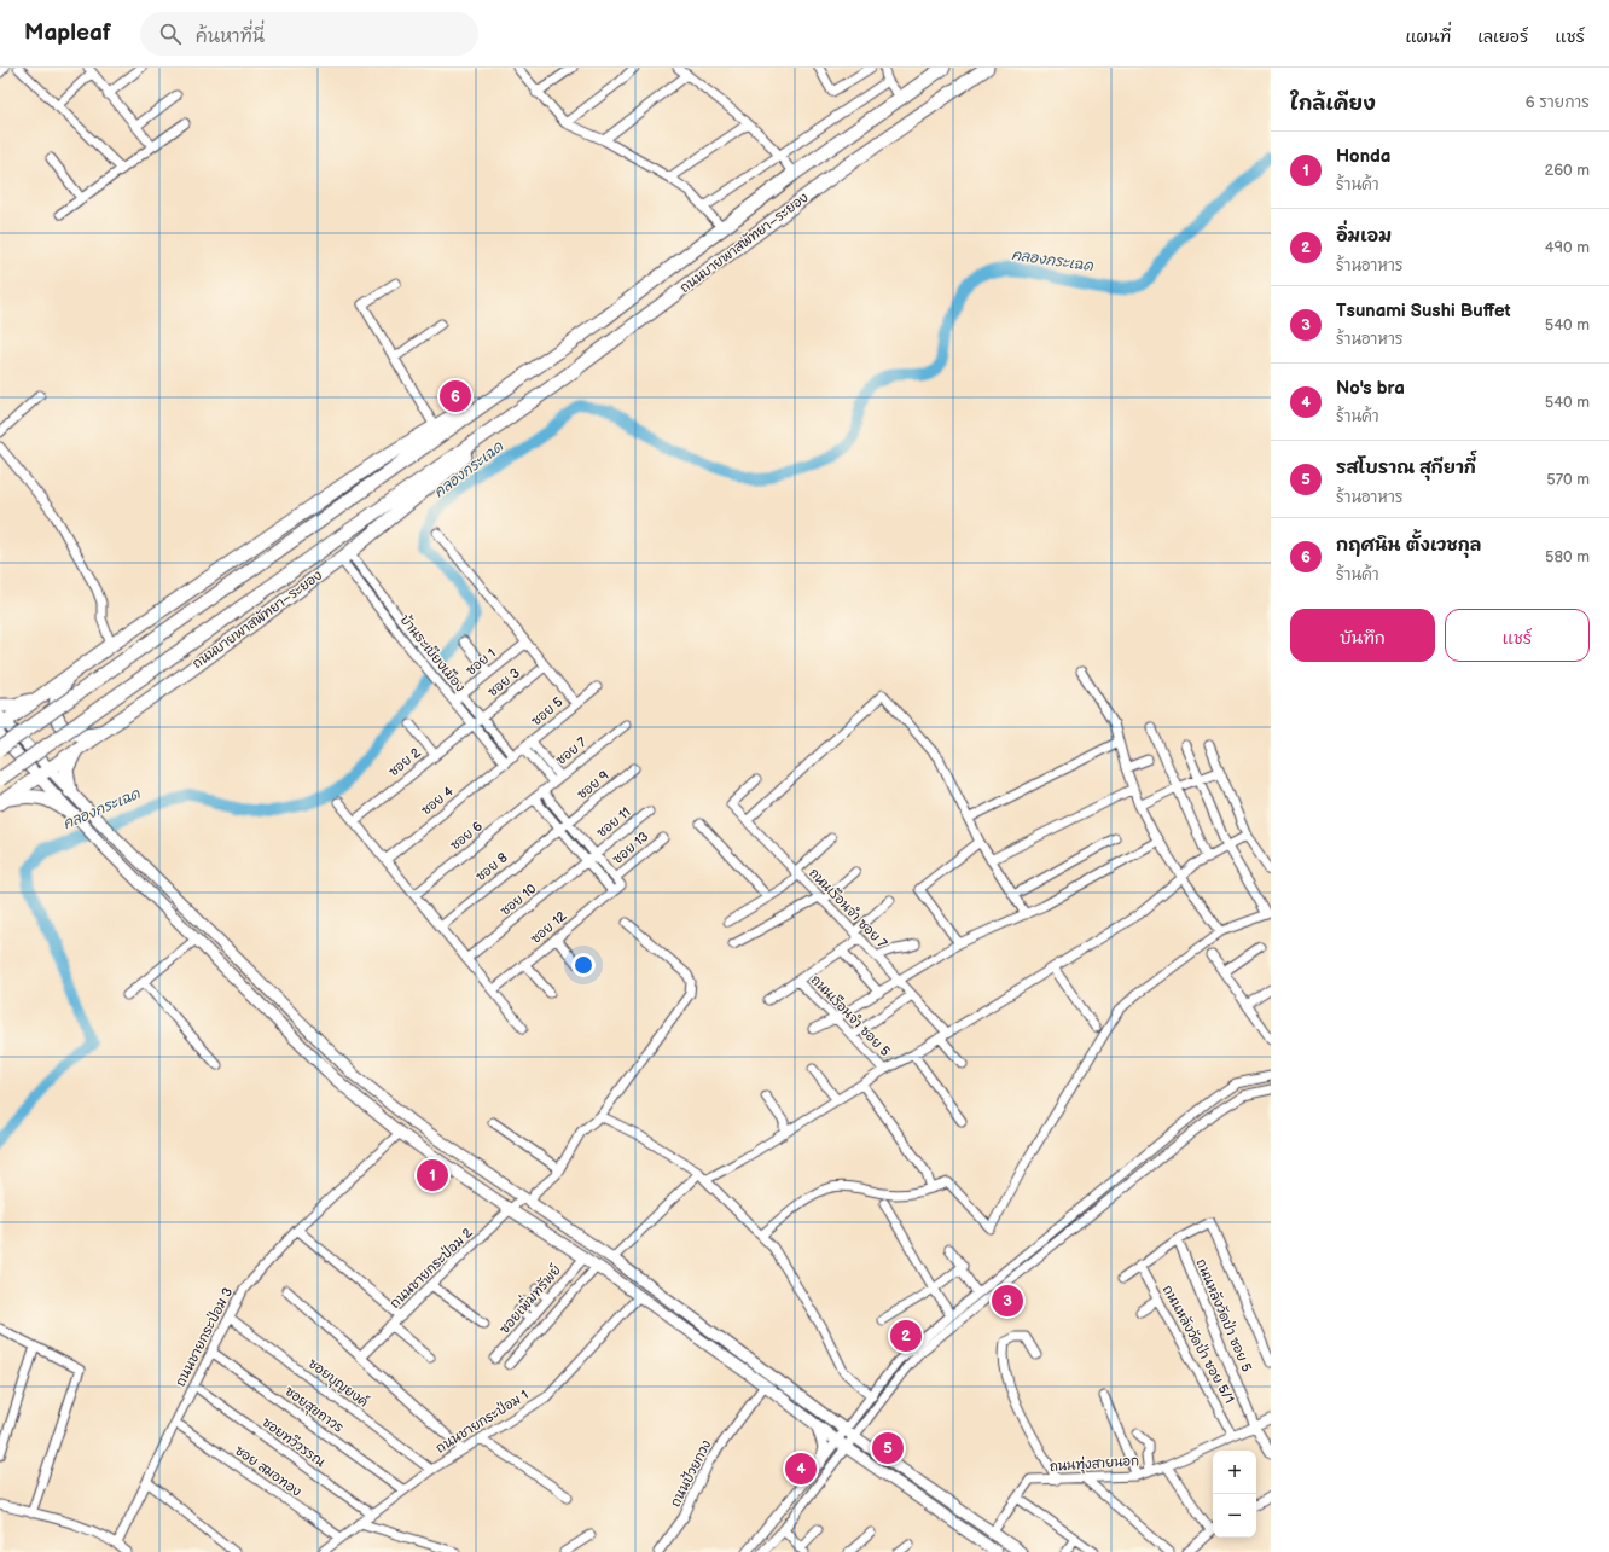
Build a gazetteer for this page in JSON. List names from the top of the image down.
{
  "streets": {
    "highway": ["ถนนบายพาสพัทยา–ระยอง"],
    "street": [
      "บ้านระเบียงเมือง",
      "ซอย 1",
      "ซอย 3",
      "ซอย 5",
      "ซอย 7",
      "ซอย 2",
      "ซอย 9",
      "ซอย 4",
      "ซอย 11",
      "ซอย 6",
      "ซอย 13",
      "ซอย 8",
      "ซอย 10",
      "ถนนเรือนจำ ซอย 7",
      "ซอย 12",
      "ถนนเรือนจำ ซอย 5",
      "ถนนชายกระป่อม 2",
      "ซอยเพิ่มทรัพย์",
      "ถนนหลังวัดป่า ซอย 5",
      "ถนนชายกระป่อม 3",
      "ถนนหลังวัดป่า ซอย 5/1",
      "ซอยบุญยงค์",
      "ซอยสุขถาวร",
      "ถนนชายกระป่อม 1",
      "ซอยทวีวรรณ",
      "ถนนทุ่งสายนอก",
      "ซอย สมอทอง",
      "ถนนป้วยกวง"
    ]
  },
  "crossings": [
    ["ถนนบายพาสพัทยา–ระยอง", "บ้านระเบียงเมือง"],
    ["บ้านระเบียงเมือง", "ซอย 1"],
    ["บ้านระเบียงเมือง", "ซอย 3"],
    ["บ้านระเบียงเมือง", "ซอย 5"],
    ["บ้านระเบียงเมือง", "ซอย 2"],
    ["บ้านระเบียงเมือง", "ซอย 4"],
    ["ซอย 3", "ซอย 2"],
    ["ซอย 5", "ซอย 4"],
    ["ซอย 7", "ซอย 6"],
    ["ซอย 9", "ซอย 8"],
    ["ซอย 11", "ซอย 10"],
    ["ซอย 13", "ซอย 12"],
    ["ถนนหลังวัดป่า ซอย 5", "ถนนทุ่งสายนอก"],
    ["ถนนชายกระป่อม 3", "ซอยบุญยงค์"],
    ["ถนนชายกระป่อม 3", "ซอยสุขถาวร"],
    ["ถนนหลังวัดป่า ซอย 5/1", "ถนนทุ่งสายนอก"],
    ["ซอยบุญยงค์", "ถนนชายกระป่อม 1"],
    ["ซอยสุขถาวร", "ถนนชายกระป่อม 1"],
    ["ถนนชายกระป่อม 1", "ซอยทวีวรรณ"],
    ["ถนนชายกระป่อม 1", "ซอย สมอทอง"]
  ],
  "water": ["คลองกระเฉด"],
  "page": {
    "header": "Mapleaf",
    "search": "ค้นหาที่นี่",
    "nav": ["แผนที่", "เลเยอร์", "แชร์"],
    "heading": ["ใกล้เคียง", "6 รายการ"],
    "list": [
      {
        "mark": "1",
        "name": "Honda",
        "note": "ร้านค้า",
        "value": "260 m"
      },
      {
        "mark": "2",
        "name": "อิ่มเอม",
        "note": "ร้านอาหาร",
        "value": "490 m"
      },
      {
        "mark": "3",
        "name": "Tsunami Sushi Buffet",
        "note": "ร้านอาหาร",
        "value": "540 m"
      },
      {
        "mark": "4",
        "name": "No's bra",
        "note": "ร้านค้า",
        "value": "540 m"
      },
      {
        "mark": "5",
        "name": "รสโบราณ สุกียากี์",
        "note": "ร้านอาหาร",
        "value": "570 m"
      },
      {
        "mark": "6",
        "name": "กฤศนิน ตั้งเวชกุล",
        "note": "ร้านค้า",
        "value": "580 m"
      }
    ],
    "pins": [
      "6",
      "1",
      "3",
      "2",
      "5",
      "4"
    ],
    "buttons": ["บันทึก", "แชร์"],
    "map_buttons": ["+", "−"]
  }
}
